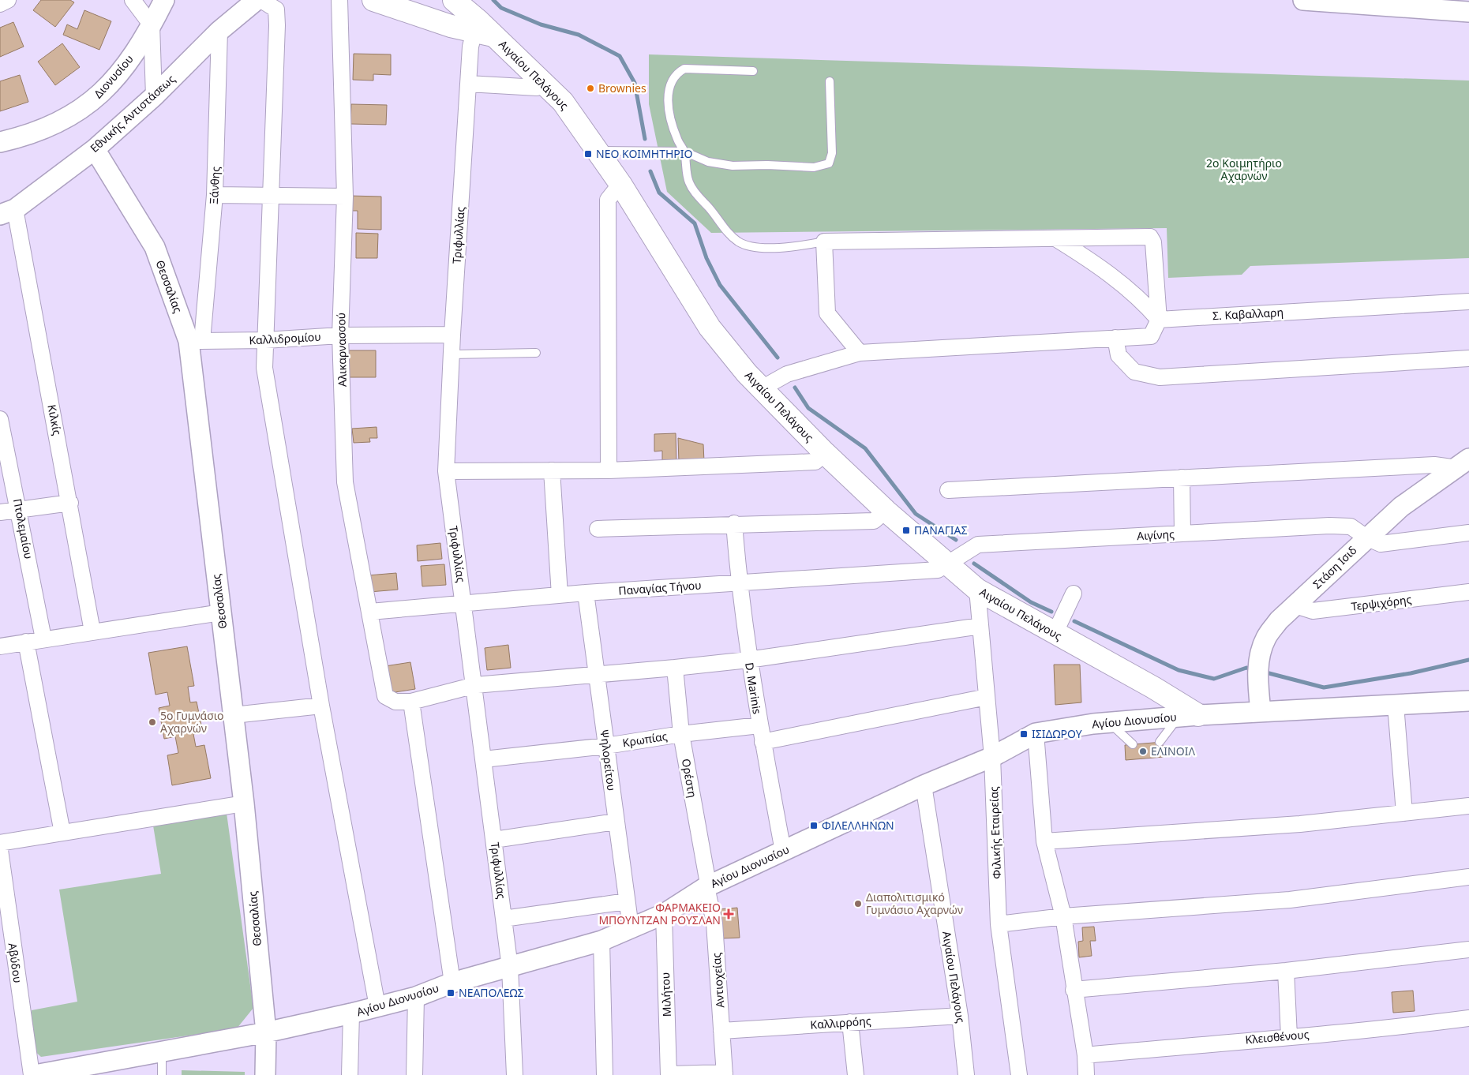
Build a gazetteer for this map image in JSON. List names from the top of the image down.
{
  "streets": {
    "main road": ["Αιγαίου Πελάγους"],
    "street": [
      "Διονυσίου",
      "Εθνικής Αντιστάσεως",
      "Ξάνθης",
      "Τριφυλλίας",
      "Θεσσαλίας",
      "Σ. Καβαλλαρη",
      "Καλλιδρομίου",
      "Αλικαρνασσού",
      "Κιλκίς",
      "Πτολεμαίου",
      "Αιγίνης",
      "Στάση Ισιδ",
      "Παναγίας Τήνου",
      "Τερψιχόρης",
      "D. Marinis",
      "Αγίου Διονυσίου",
      "Κρωπίας",
      "Ψηλορείτου",
      "Ορέστη",
      "Φιλικής Εταιρείας",
      "Αβύδου",
      "Αντιοχείας",
      "Μιλήτου",
      "Καλλιρρόης",
      "Κλεισθένους"
    ]
  },
  "crossings": [
    ["Αιγαίου Πελάγους", "Τριφυλλίας"],
    ["Αιγαίου Πελάγους", "Αιγίνης"],
    ["Αιγαίου Πελάγους", "Παναγίας Τήνου"],
    ["Αιγαίου Πελάγους", "Αγίου Διονυσίου"],
    ["Αιγαίου Πελάγους", "Φιλικής Εταιρείας"],
    ["Αιγαίου Πελάγους", "Καλλιρρόης"],
    ["Εθνικής Αντιστάσεως", "Ξάνθης"],
    ["Εθνικής Αντιστάσεως", "Θεσσαλίας"],
    ["Εθνικής Αντιστάσεως", "Κιλκίς"],
    ["Ξάνθης", "Θεσσαλίας"],
    ["Ξάνθης", "Καλλιδρομίου"],
    ["Τριφυλλίας", "Καλλιδρομίου"],
    ["Τριφυλλίας", "Παναγίας Τήνου"],
    ["Τριφυλλίας", "Αγίου Διονυσίου"],
    ["Τριφυλλίας", "Κρωπίας"],
    ["Θεσσαλίας", "Καλλιδρομίου"],
    ["Θεσσαλίας", "Αγίου Διονυσίου"],
    ["Καλλιδρομίου", "Αλικαρνασσού"],
    ["Αλικαρνασσού", "Παναγίας Τήνου"],
    ["Αιγίνης", "Στάση Ισιδ"],
    ["Αιγίνης", "Παναγίας Τήνου"],
    ["Στάση Ισιδ", "Τερψιχόρης"],
    ["Στάση Ισιδ", "Αγίου Διονυσίου"],
    ["Παναγίας Τήνου", "D. Marinis"],
    ["Παναγίας Τήνου", "Ψηλορείτου"],
    ["D. Marinis", "Αγίου Διονυσίου"],
    ["D. Marinis", "Κρωπίας"],
    ["Αγίου Διονυσίου", "Ψηλορείτου"],
    ["Αγίου Διονυσίου", "Ορέστη"],
    ["Αγίου Διονυσίου", "Φιλικής Εταιρείας"],
    ["Αγίου Διονυσίου", "Αντιοχείας"],
    ["Αγίου Διονυσίου", "Μιλήτου"],
    ["Κρωπίας", "Ψηλορείτου"],
    ["Κρωπίας", "Ορέστη"],
    ["Ορέστη", "Αντιοχείας"],
    ["Αντιοχείας", "Καλλιρρόης"]
  ],
  "parks": ["2ο Κοιμητήριο Αχαρνών"],
  "places": {
    "other": [
      "Brownies",
      "5ο Γυμνάσιο Αχαρνών",
      "ΕΛΙΝΟΙΛ",
      "Διαπολιτισμικό Γυμνάσιο Αχαρνών"
    ],
    "transit": [
      "ΝΕΟ ΚΟΙΜΗΤΗΡΙΟ",
      "ΠΑΝΑΓΙΑΣ",
      "ΙΣΙΔΩΡΟΥ",
      "ΦΙΛΕΛΛΗΝΩΝ",
      "ΝΕΑΠΟΛΕΩΣ"
    ],
    "health": ["ΦΑΡΜΑΚΕΙΟ ΜΠΟΥΝΤΖΑΝ ΡΟΥΣΛΑΝ"]
  }
}
